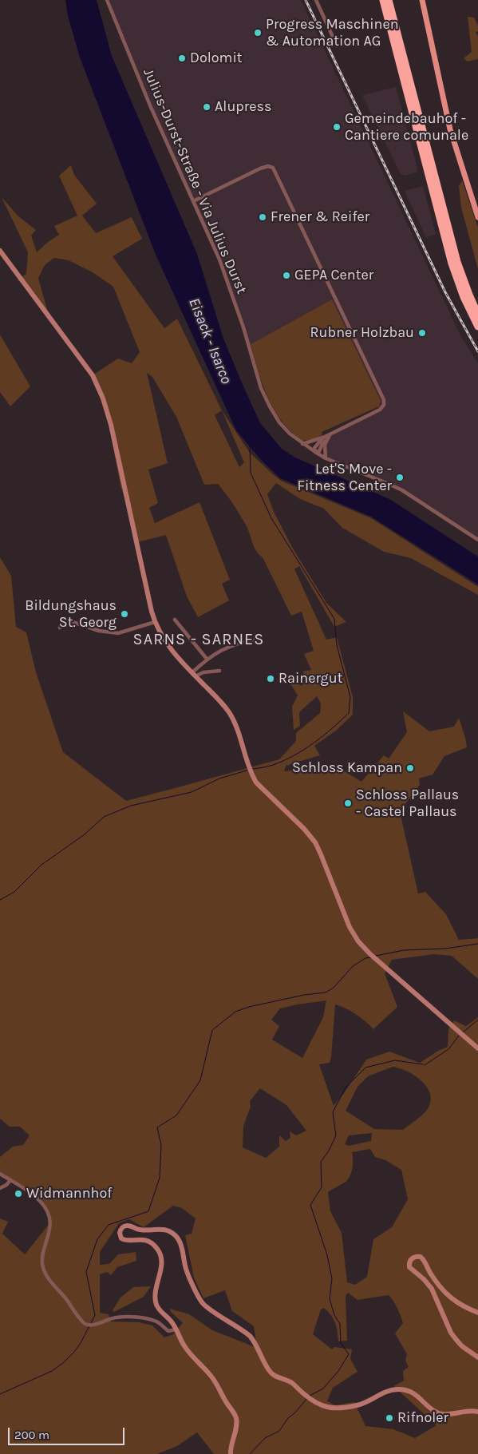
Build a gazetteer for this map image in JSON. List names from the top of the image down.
{
  "streets": {
    "street": ["Julius-Durst-Straße - Via Julius Durst"]
  },
  "districts": ["SARNS - SARNES"],
  "water": ["Eisack - Isarco"],
  "places": [
    "Progress Maschinen & Automation AG",
    "Dolomit",
    "Alupress",
    "Gemeindebauhof - Cantiere comunale",
    "Frener & Reifer",
    "GEPA Center",
    "Rubner Holzbau",
    "Let'S Move - Fitness Center",
    "Bildungshaus St. Georg",
    "Rainergut",
    "Schloss Kampan",
    "Schloss Pallaus - Castel Pallaus",
    "Widmannhof",
    "Rifnoler"
  ],
  "scale_bar": "200 m"
}
